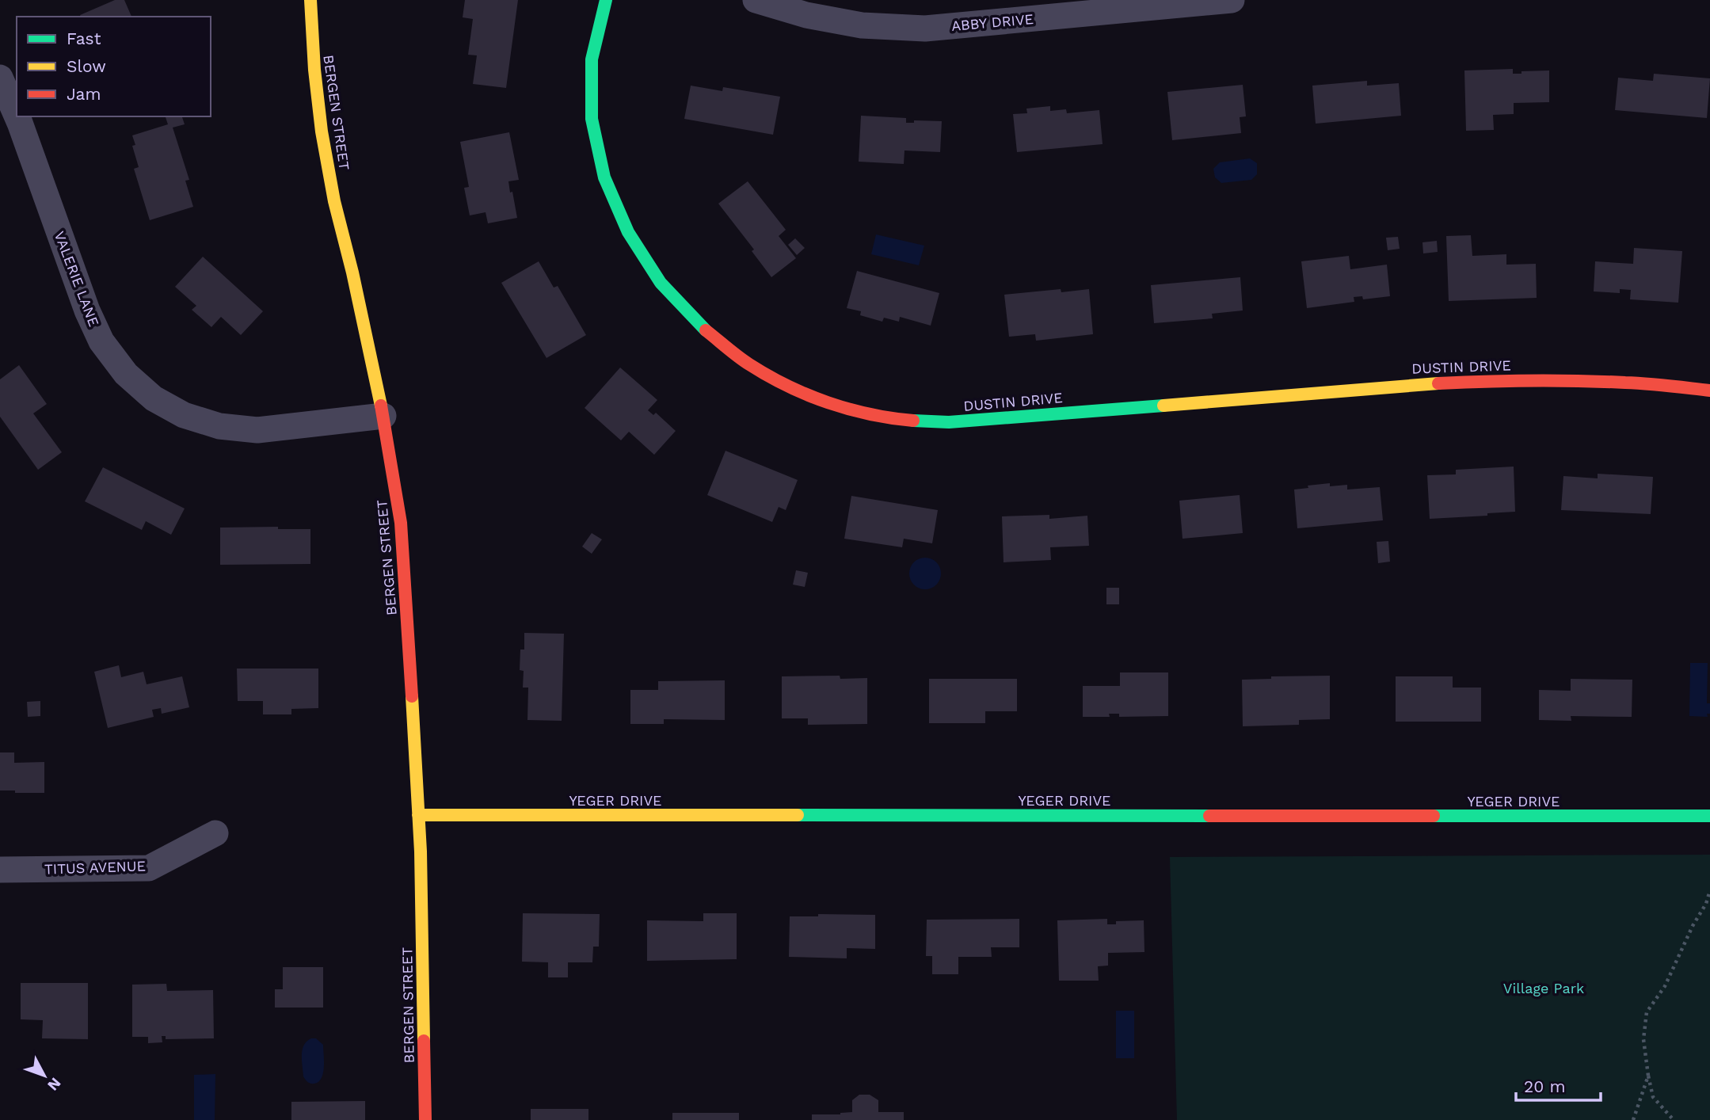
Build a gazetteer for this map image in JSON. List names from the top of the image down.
{
  "streets": {
    "street": [
      "ABBY DRIVE",
      "BERGEN STREET",
      "VALERIE LANE",
      "DUSTIN DRIVE",
      "YEGER DRIVE",
      "TITUS AVENUE"
    ]
  },
  "crossings": [
    ["BERGEN STREET", "VALERIE LANE"],
    ["BERGEN STREET", "YEGER DRIVE"]
  ],
  "parks": ["Village Park"],
  "legend": ["Fast", "Slow", "Jam"],
  "scale_bar": "20 m",
  "north": "bottom right"
}
